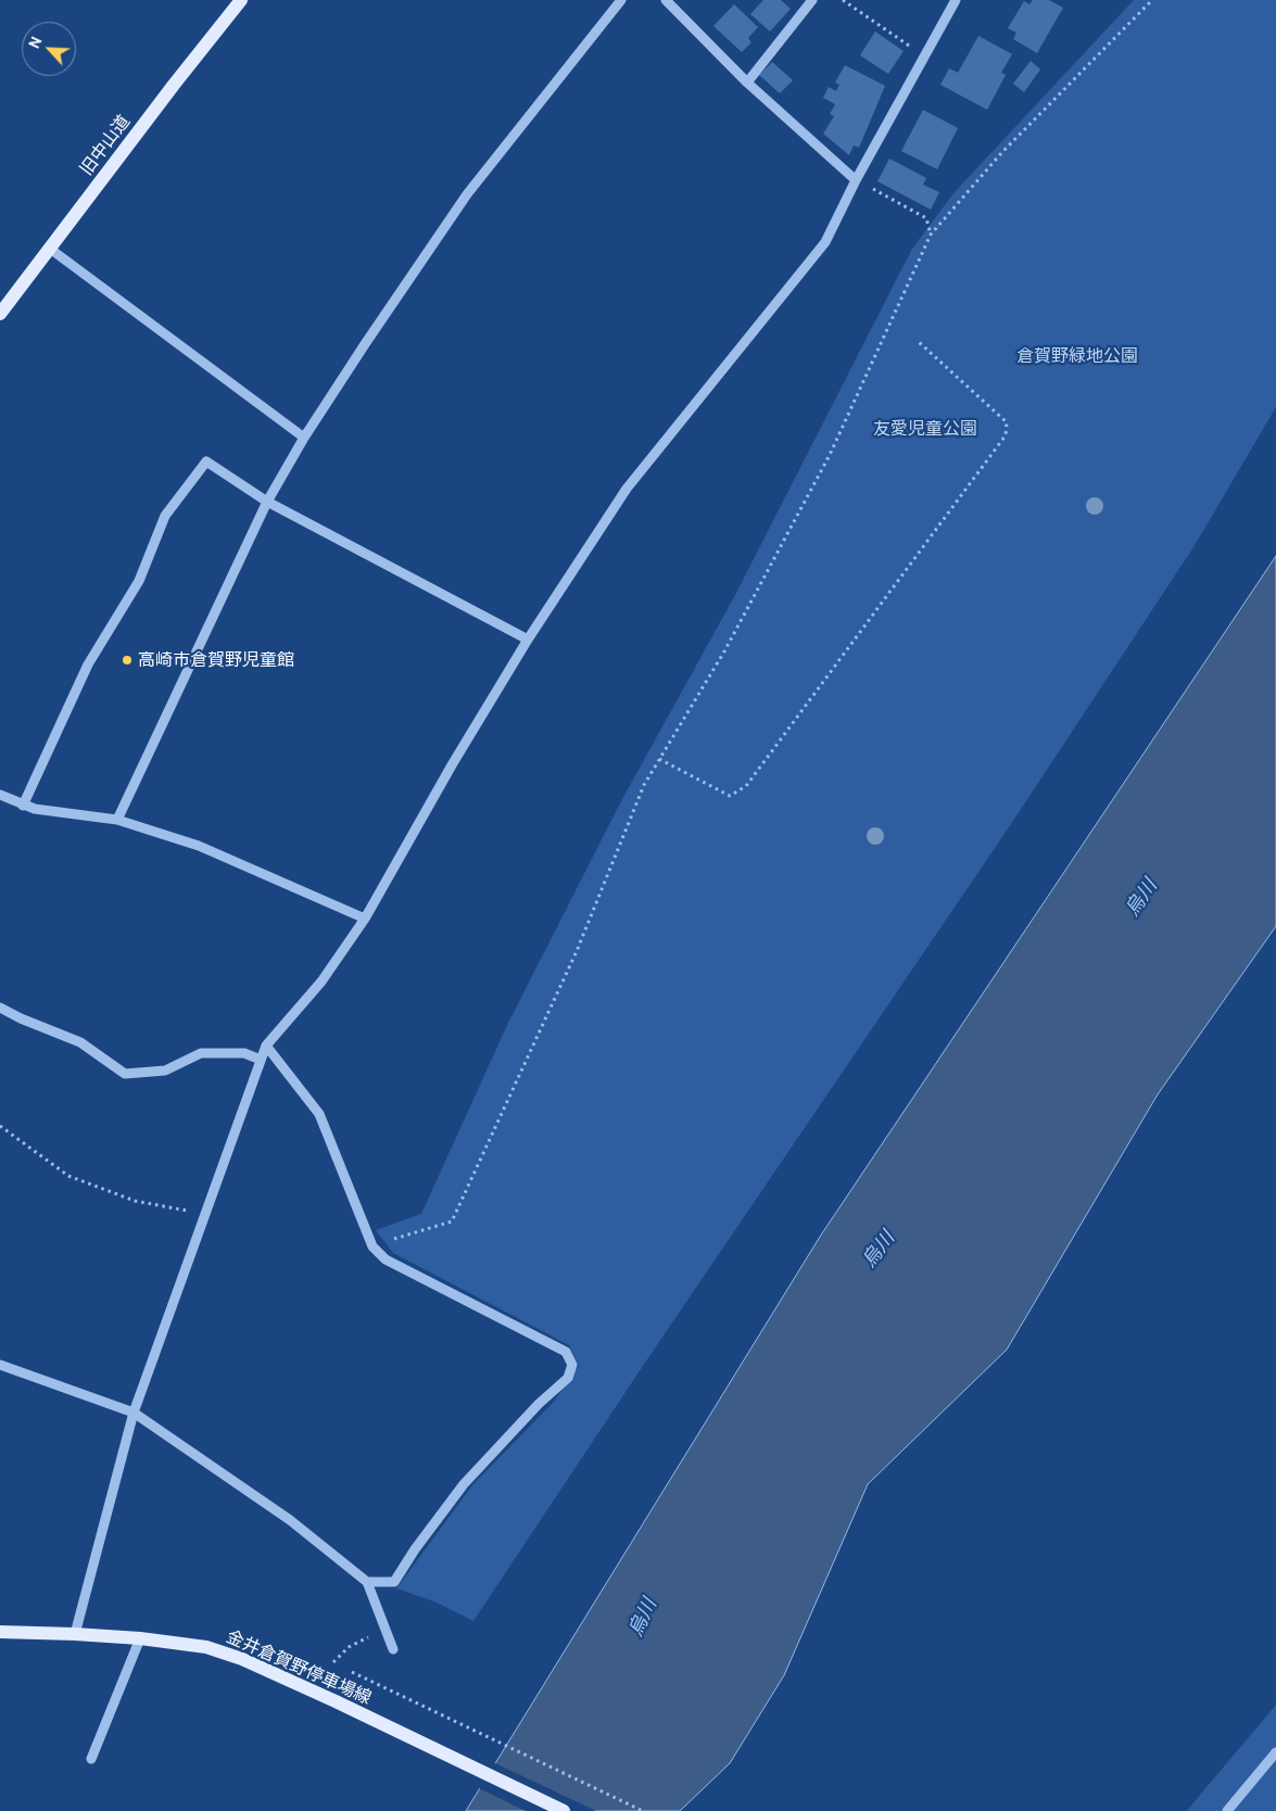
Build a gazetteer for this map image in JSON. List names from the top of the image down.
{
  "streets": {
    "main road": ["旧中山道", "金井倉賀野停車場線"]
  },
  "water": ["烏川"],
  "parks": ["倉賀野緑地公園", "友愛児童公園"],
  "places": ["高崎市倉賀野児童館"],
  "north": "top left"
}
